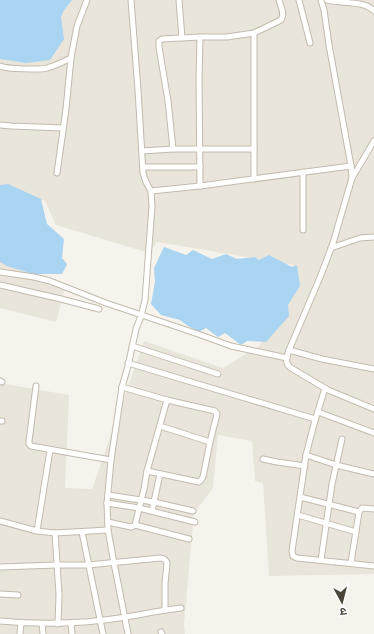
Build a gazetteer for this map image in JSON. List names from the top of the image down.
{
  "north": "bottom"
}
